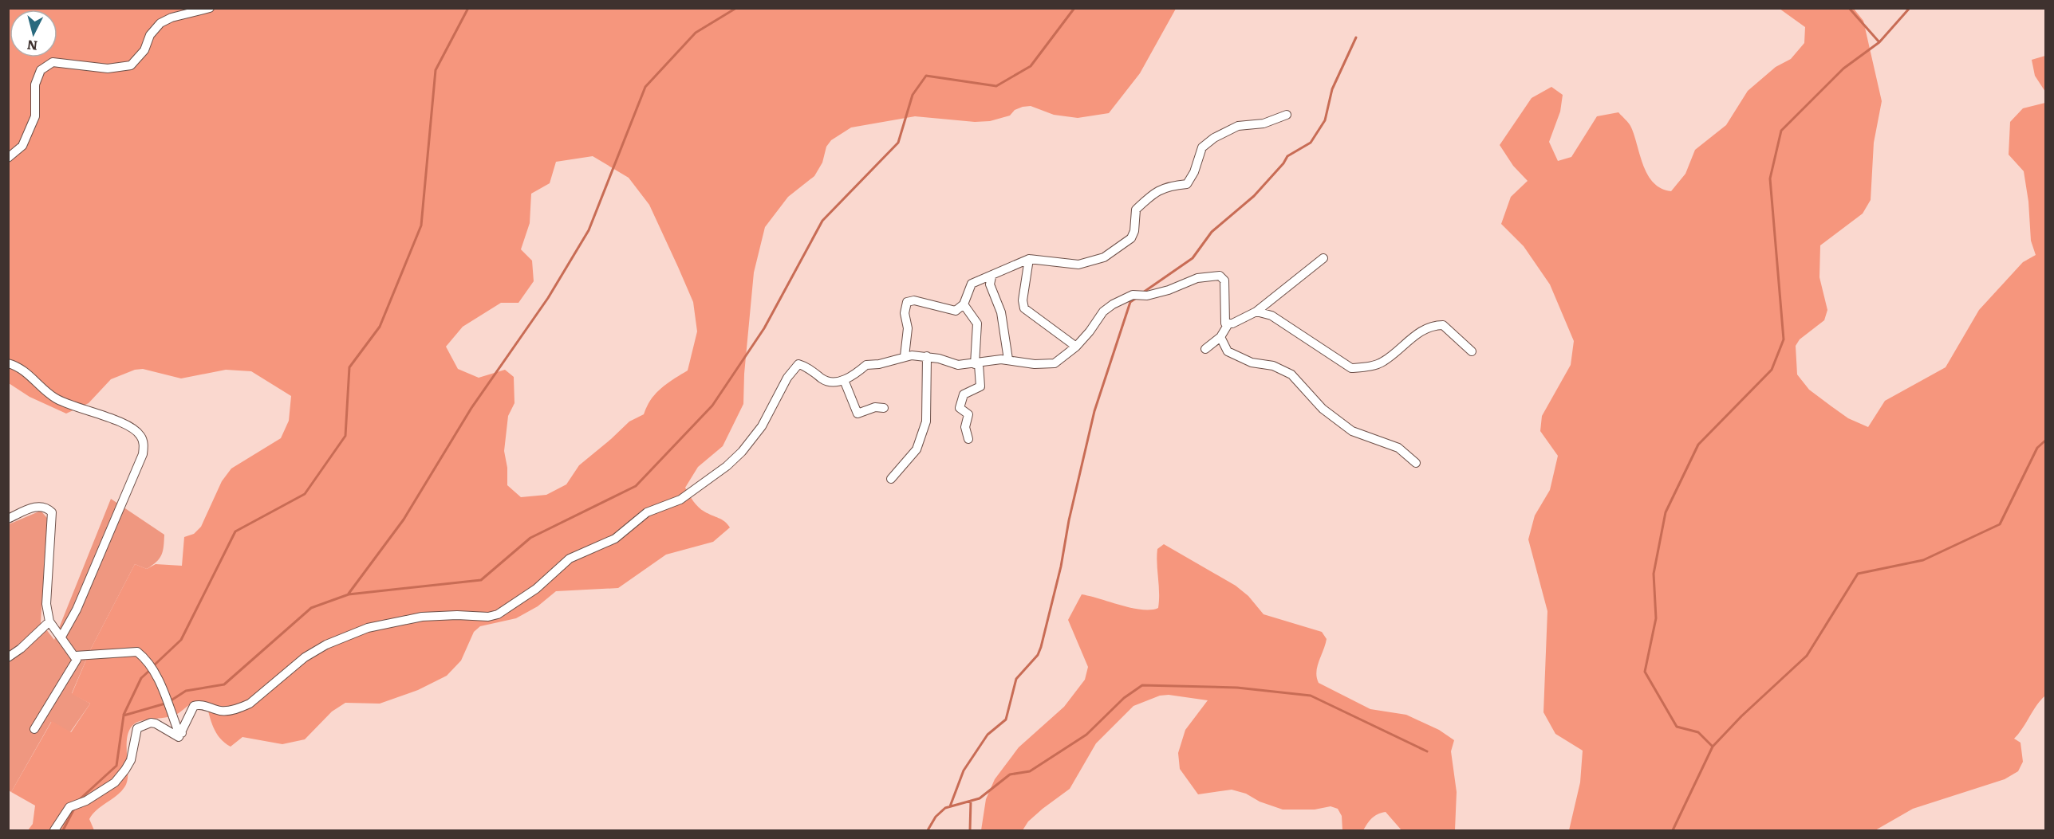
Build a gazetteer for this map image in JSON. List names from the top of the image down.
{
  "north": "bottom"
}
